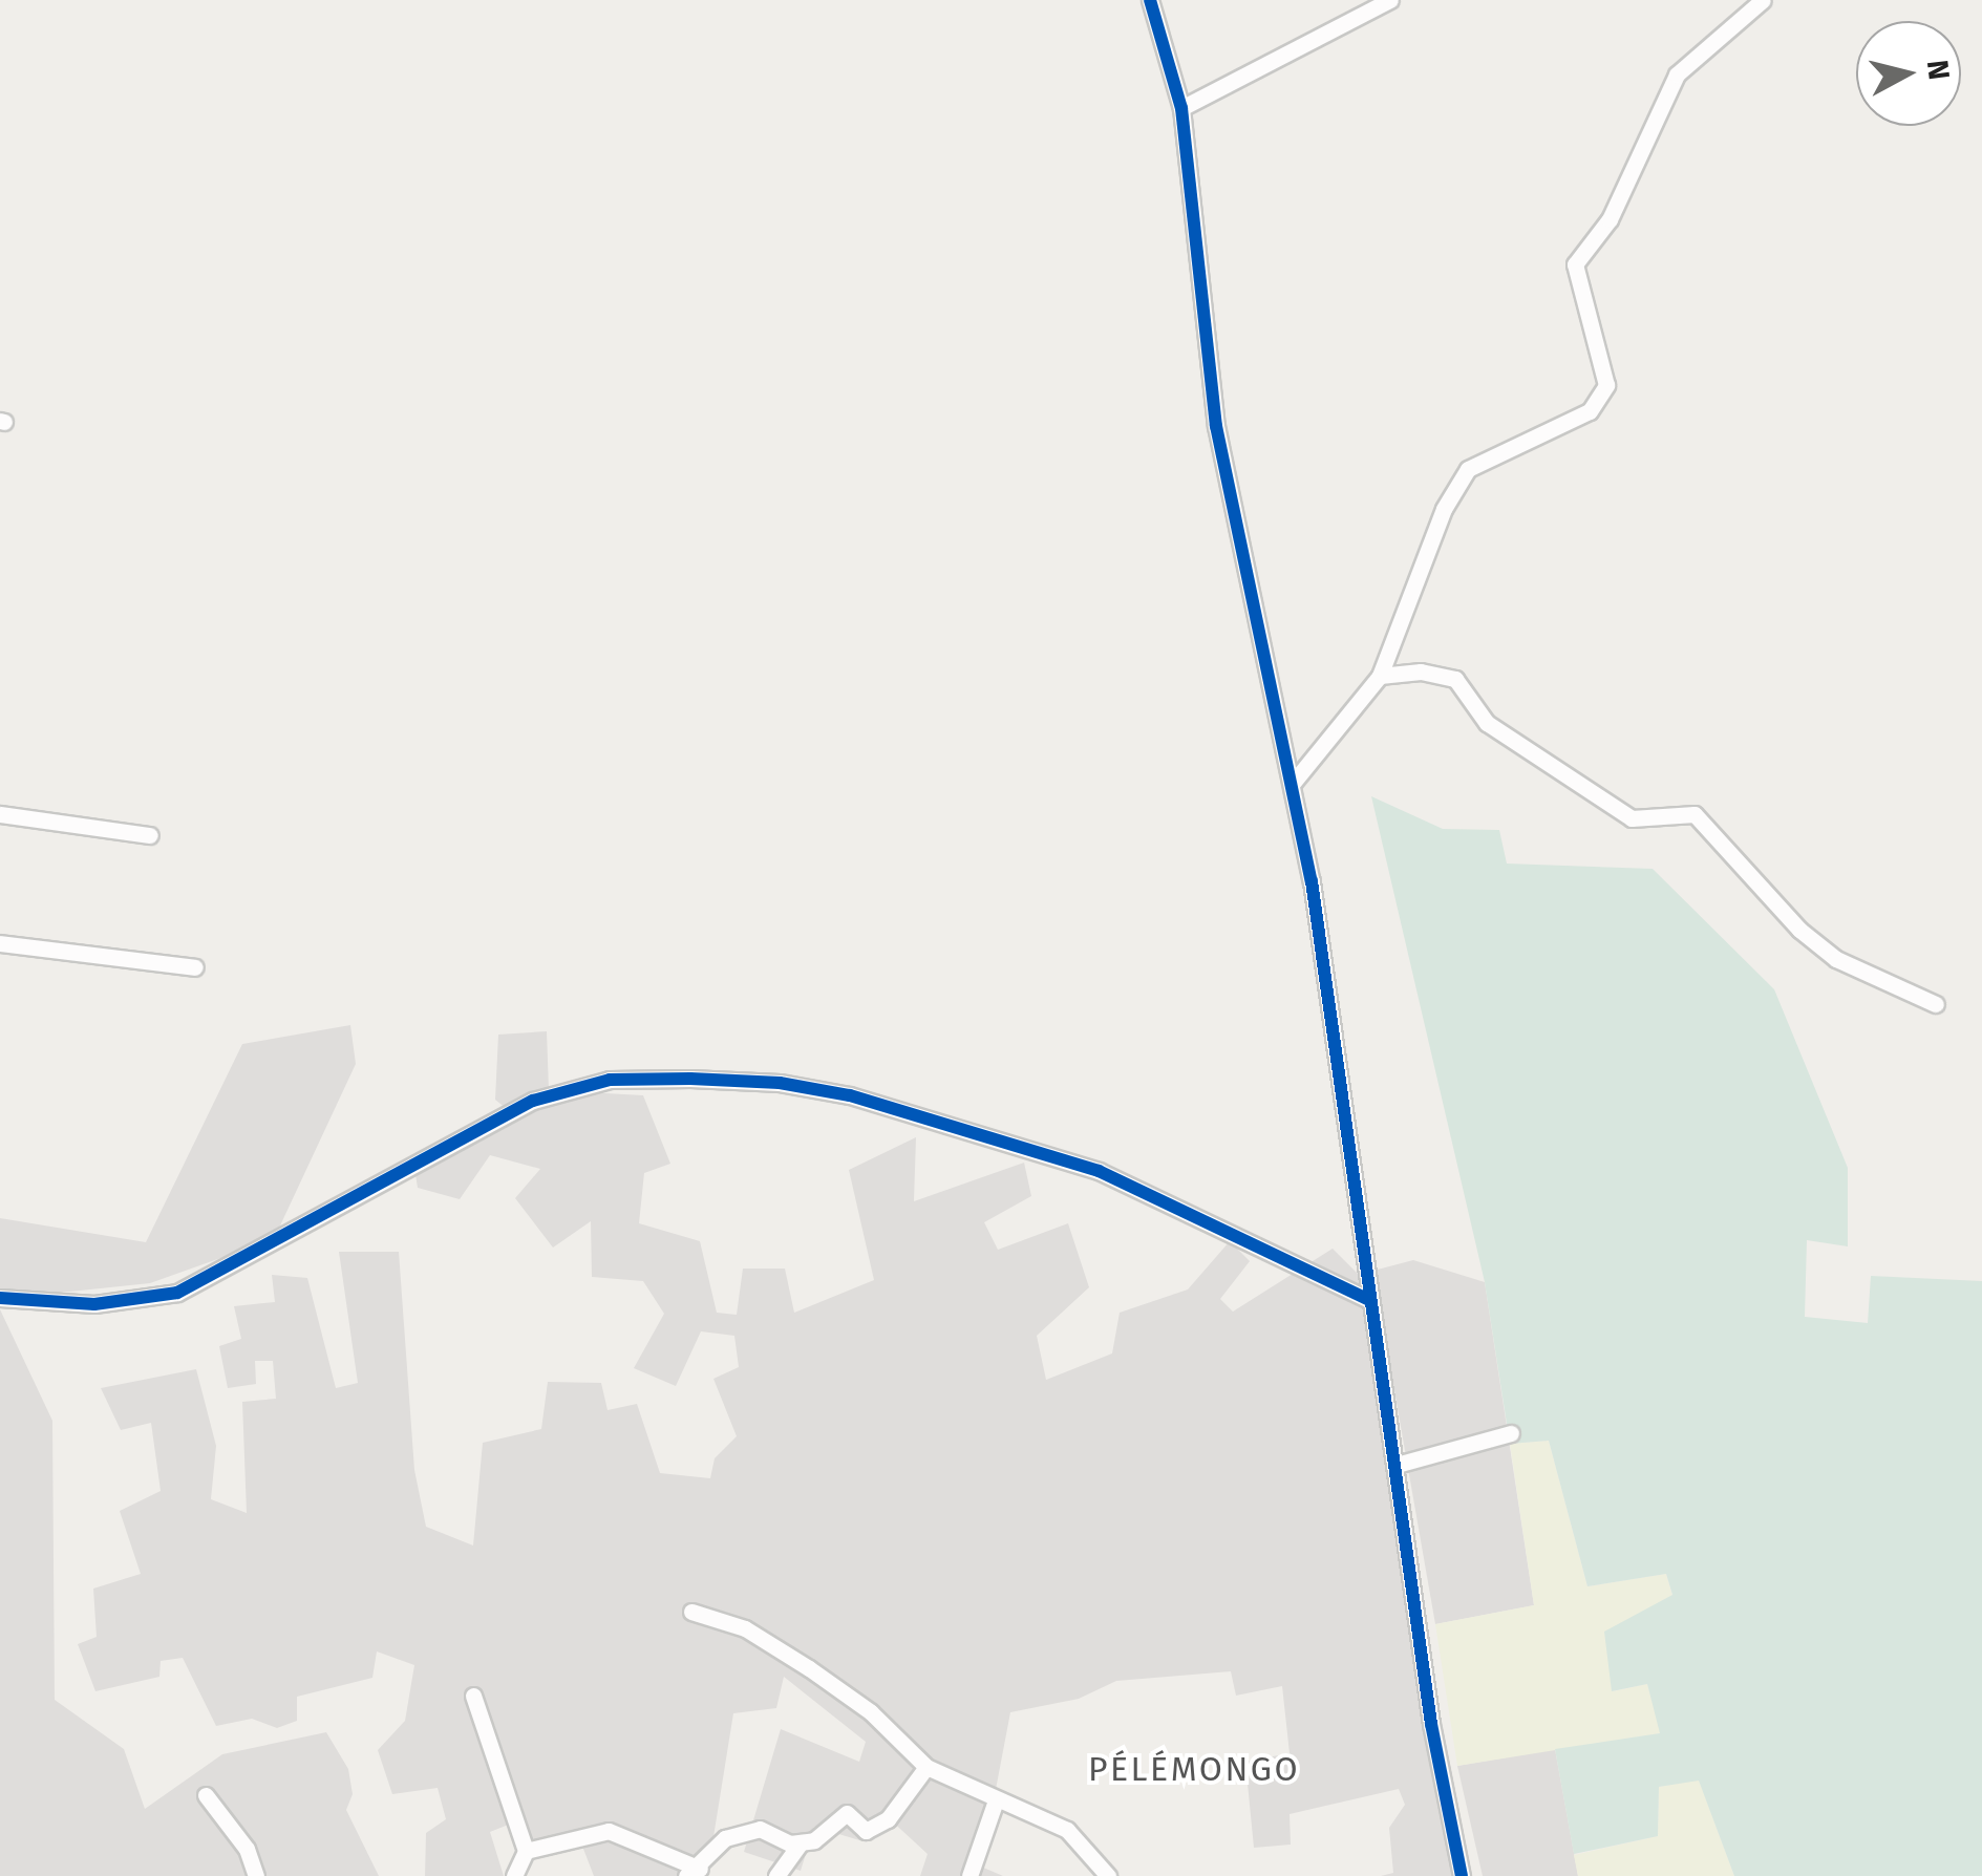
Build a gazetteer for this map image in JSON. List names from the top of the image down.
{
  "districts": ["PÉLÉMONGO"],
  "north": "right"
}
